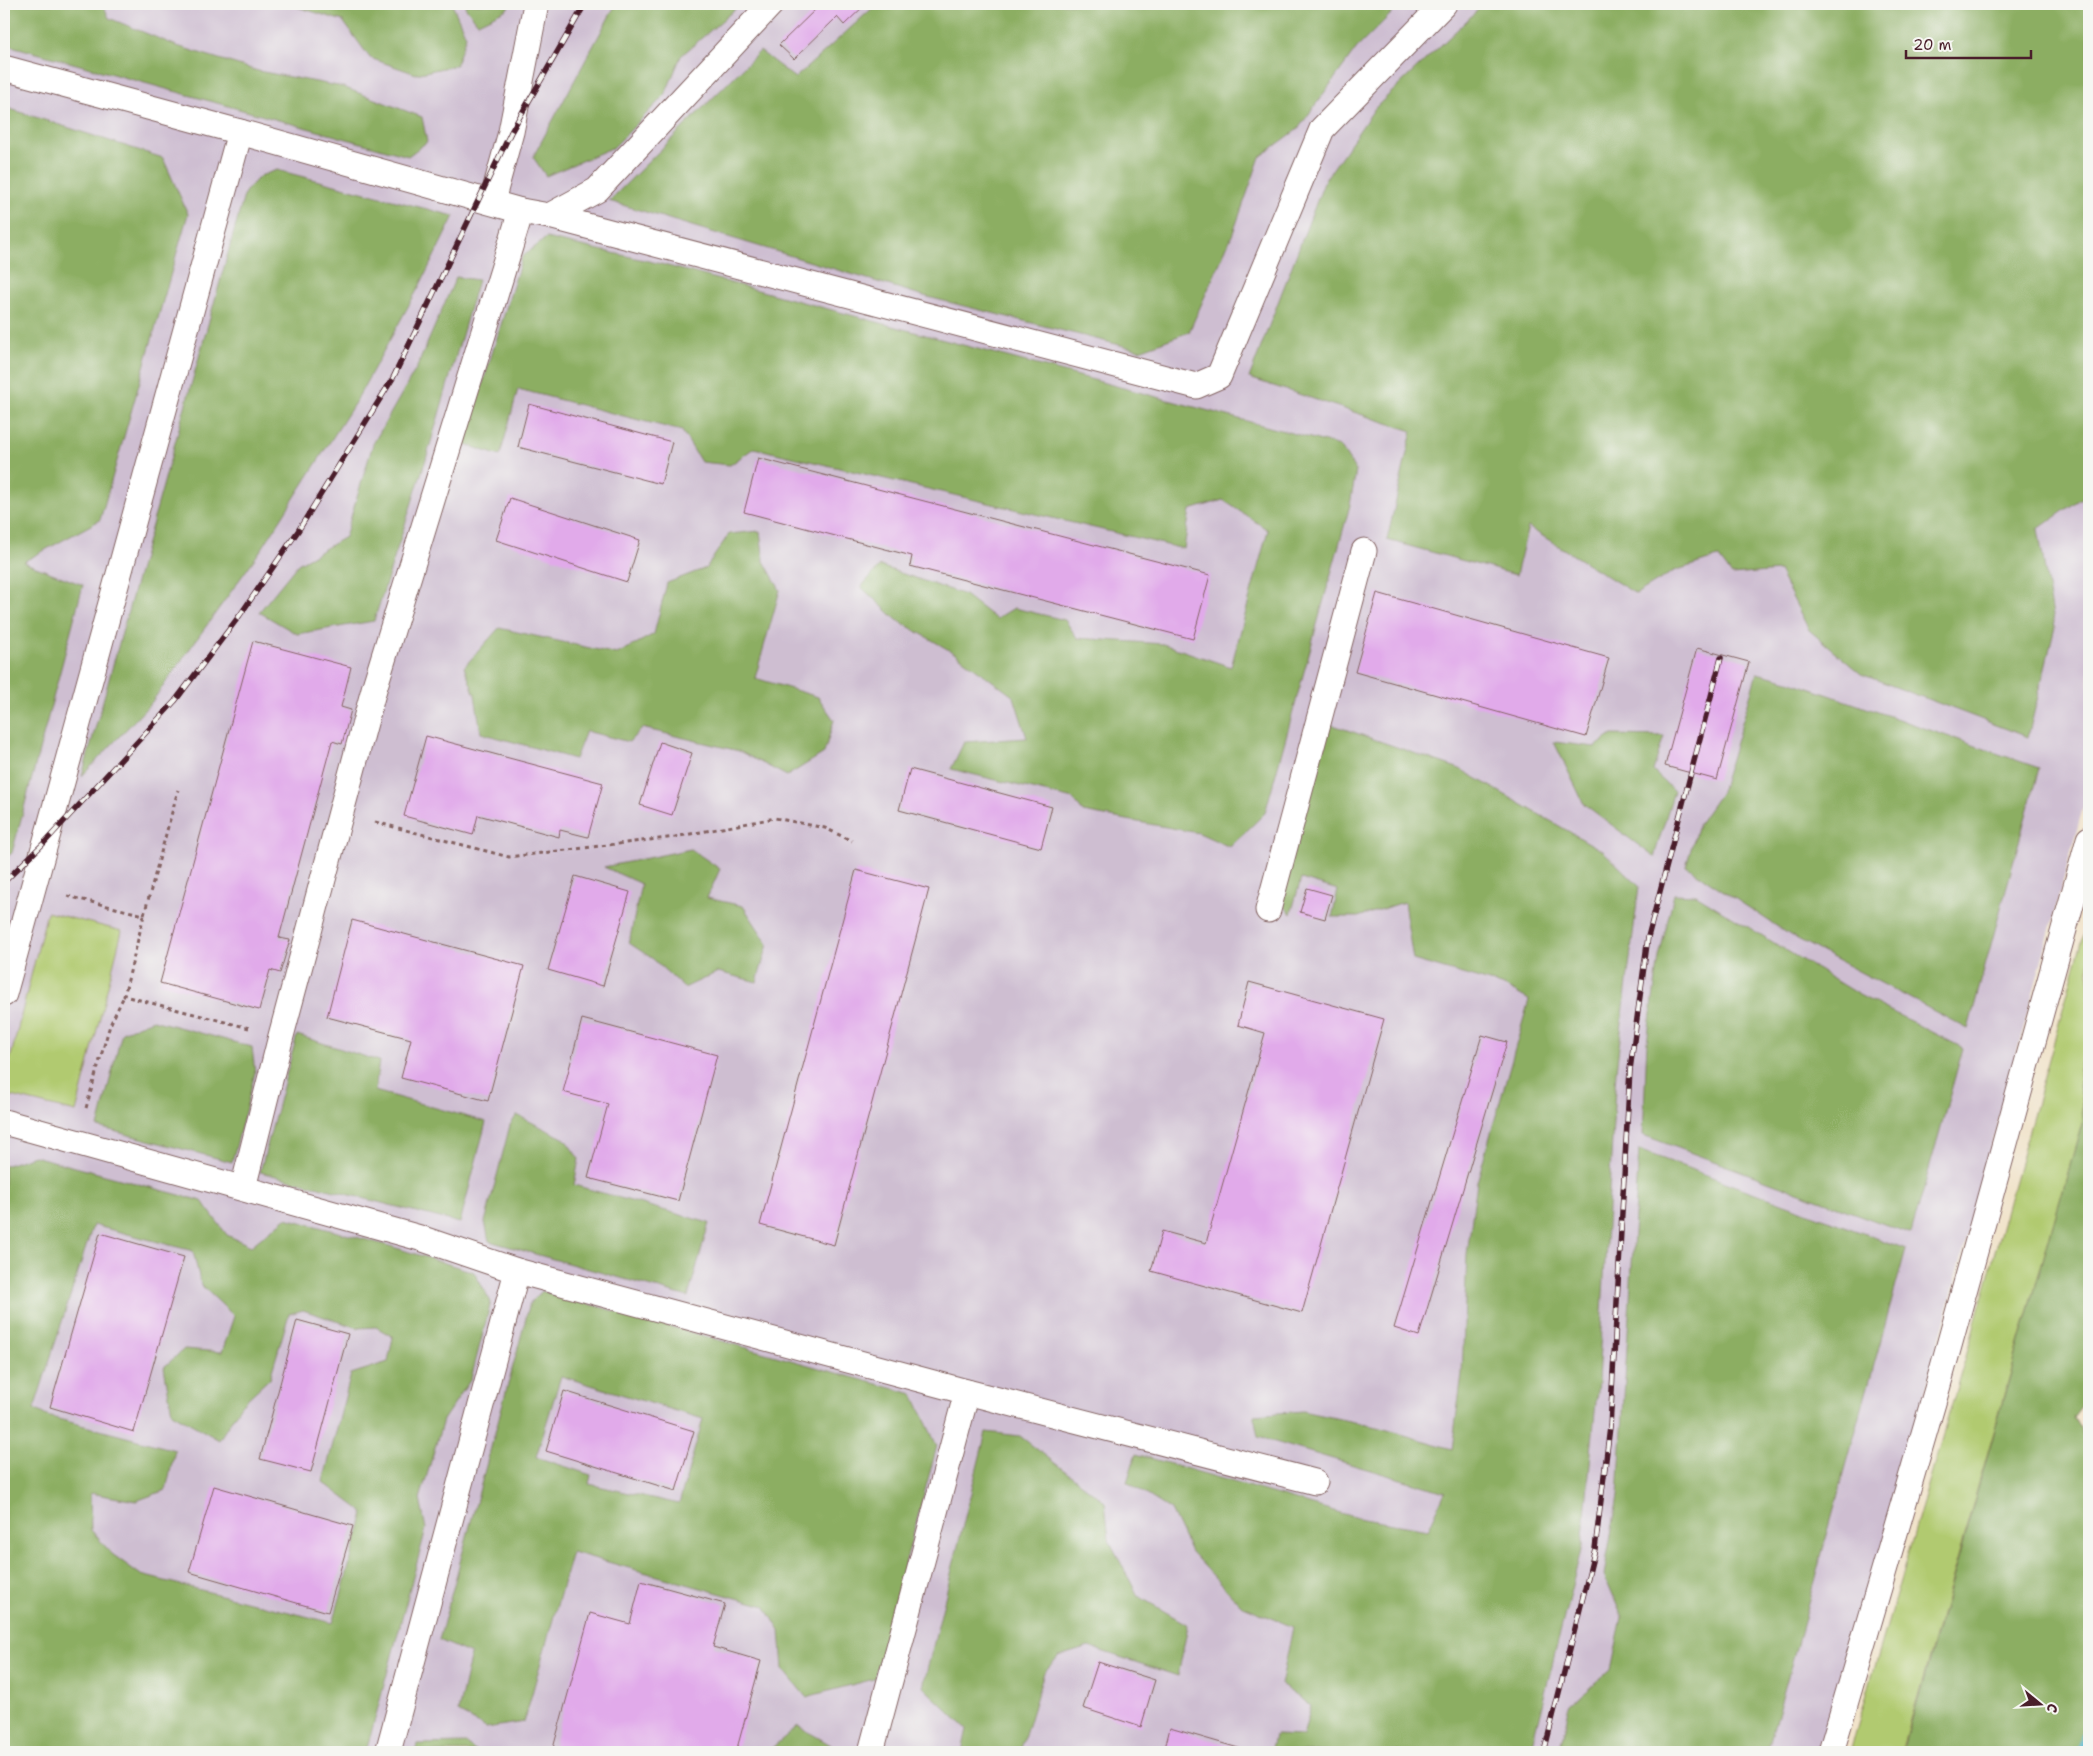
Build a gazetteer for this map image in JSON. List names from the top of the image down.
{
  "scale_bar": "20 m",
  "north": "right"
}
